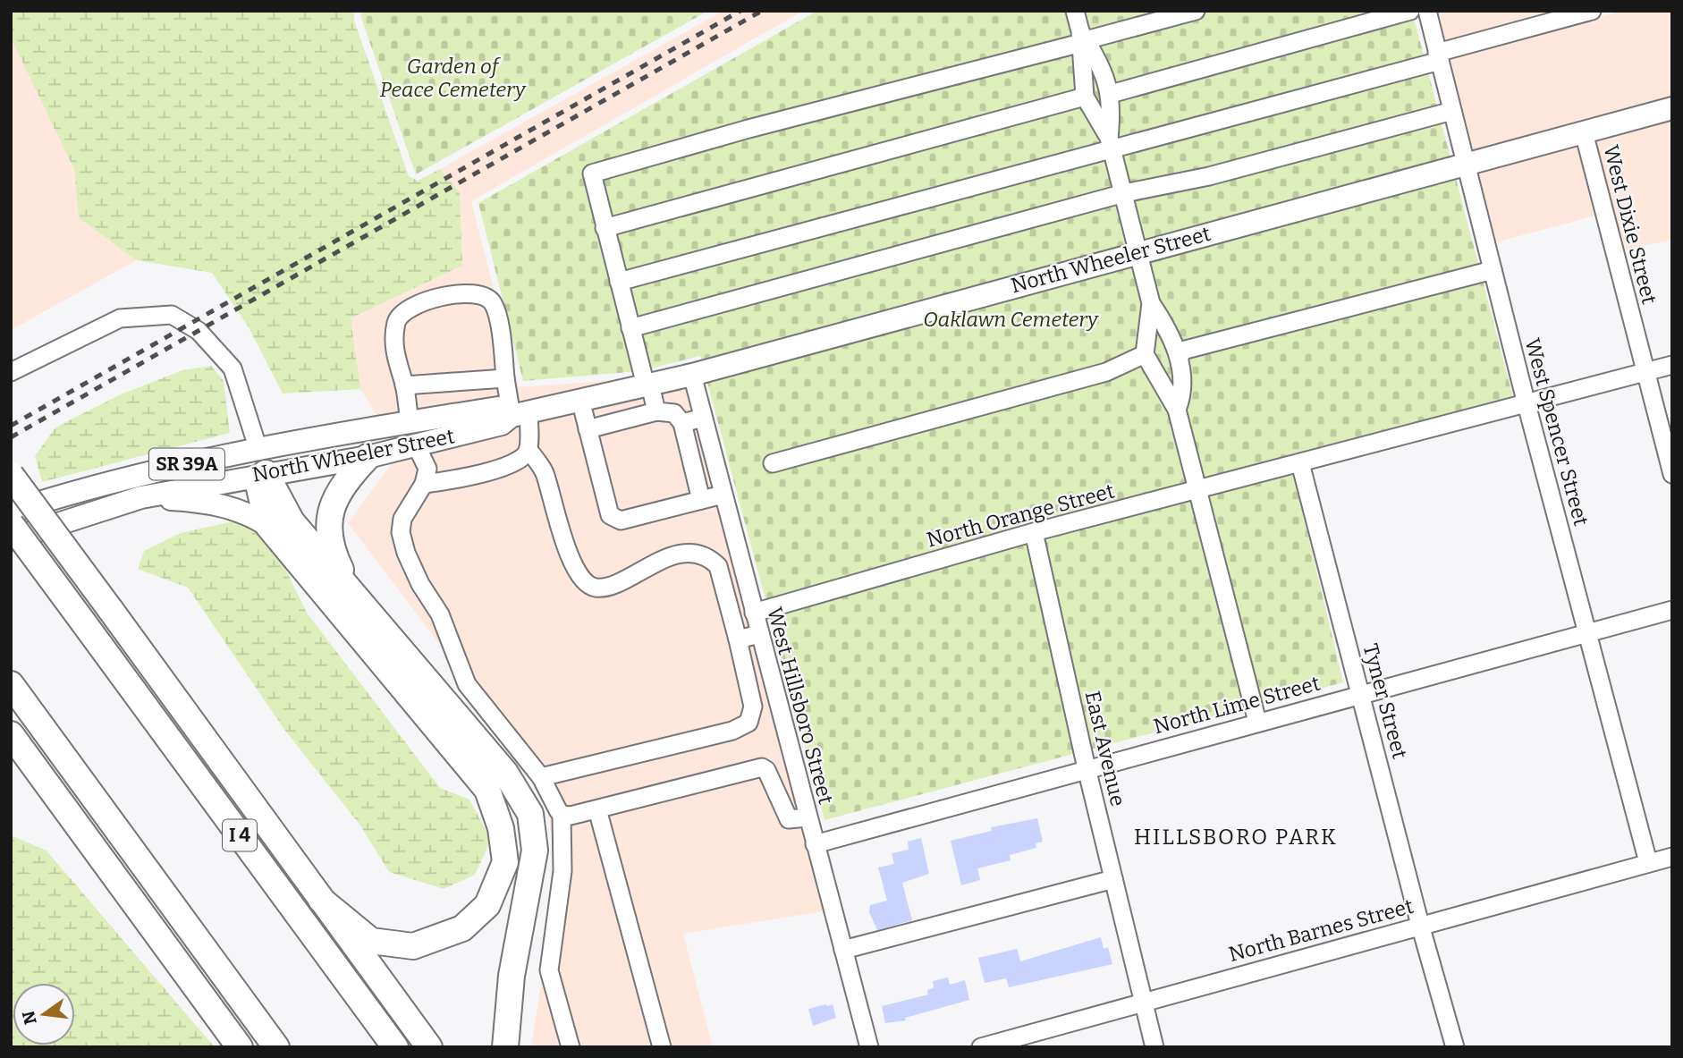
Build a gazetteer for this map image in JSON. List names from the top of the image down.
{
  "streets": {
    "highway": ["I 4"],
    "main road": ["North Wheeler Street", "SR 39A"],
    "street": [
      "West Dixie Street",
      "West Spencer Street",
      "North Orange Street",
      "Tyner Street",
      "North Lime Street",
      "West Hillsboro Street",
      "East Avenue",
      "North Barnes Street"
    ]
  },
  "crossings": [
    ["West Dixie Street", "North Wheeler Street"],
    ["North Wheeler Street", "West Spencer Street"],
    ["North Wheeler Street", "West Hillsboro Street"],
    ["West Spencer Street", "North Lime Street"],
    ["West Spencer Street", "North Barnes Street"],
    ["North Orange Street", "Tyner Street"],
    ["North Orange Street", "West Hillsboro Street"],
    ["North Orange Street", "East Avenue"],
    ["Tyner Street", "North Lime Street"],
    ["Tyner Street", "North Barnes Street"],
    ["North Lime Street", "West Hillsboro Street"],
    ["North Lime Street", "East Avenue"],
    ["East Avenue", "North Barnes Street"]
  ],
  "districts": ["HILLSBORO PARK"],
  "parks": ["Garden of Peace Cemetery", "Oaklawn Cemetery"],
  "north": "left"
}
